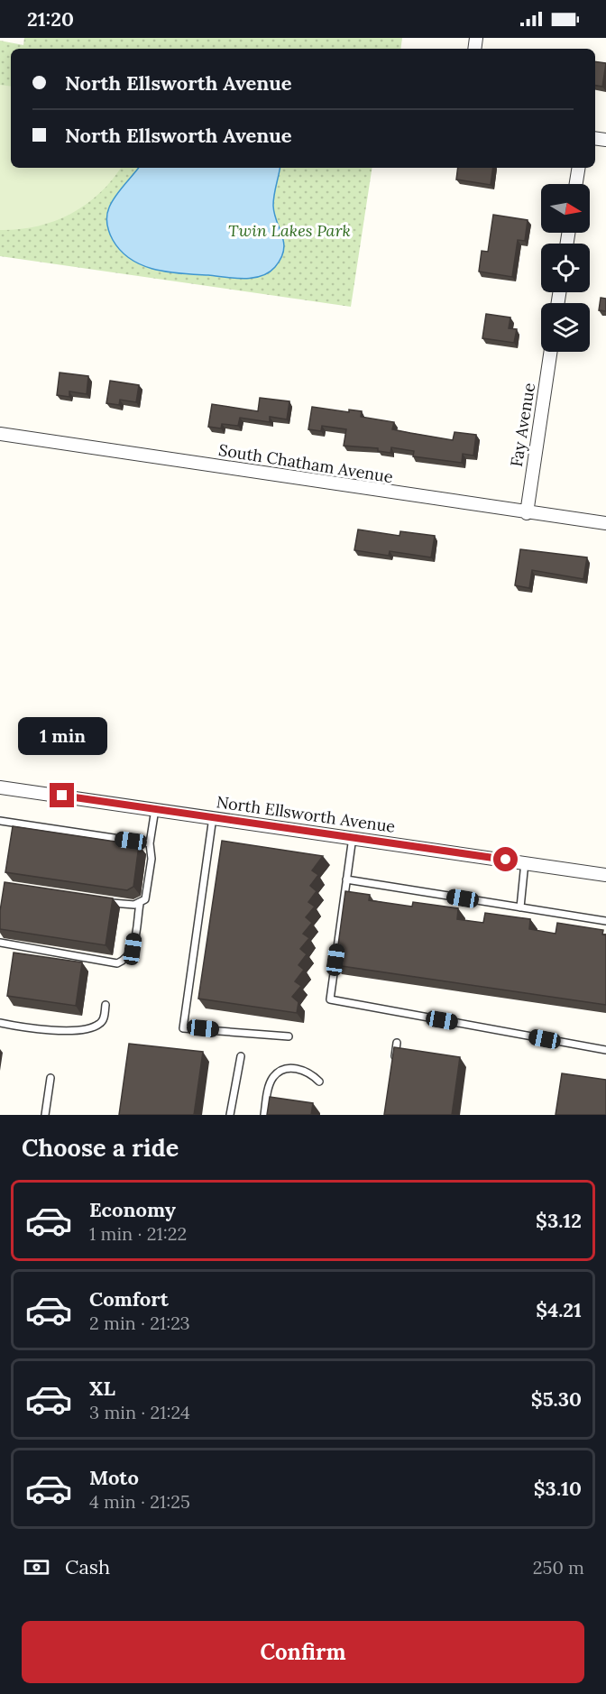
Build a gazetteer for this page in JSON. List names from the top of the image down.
{
  "streets": {
    "street": ["Fay Avenue", "South Chatham Avenue", "North Ellsworth Avenue"]
  },
  "crossings": [
    ["Fay Avenue", "South Chatham Avenue"]
  ],
  "parks": ["Twin Lakes Park"],
  "north": "right",
  "page": {
    "status": "21:20",
    "banner": ["North Ellsworth Avenue", "North Ellsworth Avenue"],
    "bubble": "1 min",
    "heading": "Choose a ride",
    "list": [
      {
        "name": "Economy",
        "note": "1 min · 21:22",
        "value": "$3.12"
      },
      {
        "name": "Comfort",
        "note": "2 min · 21:23",
        "value": "$4.21"
      },
      {
        "name": "XL",
        "note": "3 min · 21:24",
        "value": "$5.30"
      },
      {
        "name": "Moto",
        "note": "4 min · 21:25",
        "value": "$3.10"
      }
    ],
    "pay": ["Cash", "250 m"],
    "buttons": "Confirm"
  }
}
